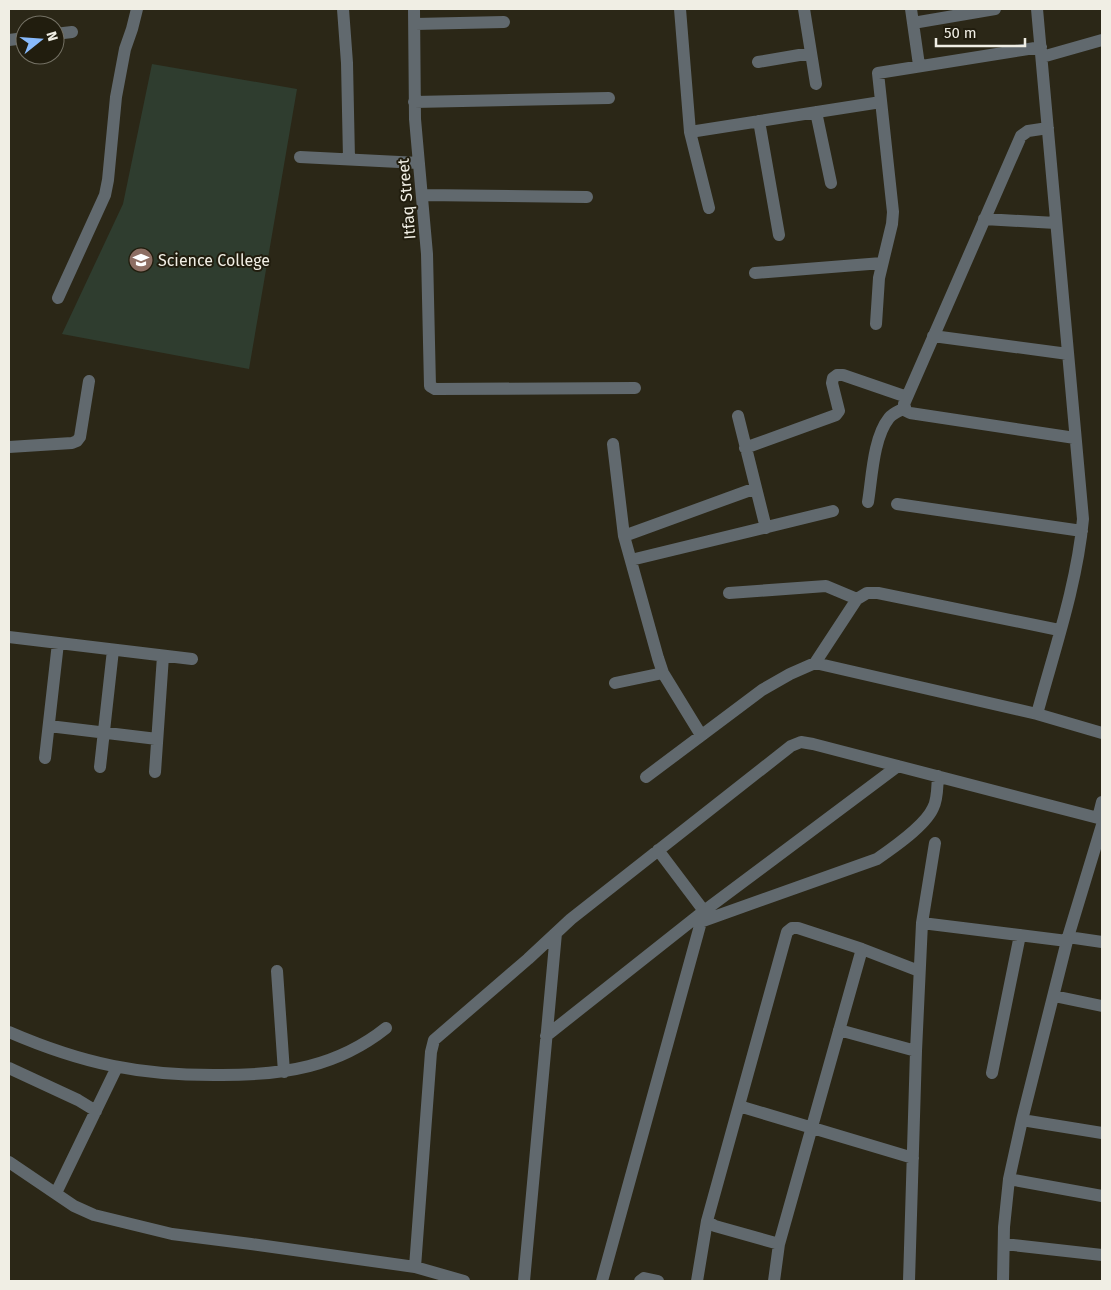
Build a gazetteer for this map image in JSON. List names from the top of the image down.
{
  "streets": {
    "street": ["Itfaq Street"]
  },
  "places": {
    "school or university": ["Science College"]
  },
  "scale_bar": "50 m",
  "north": "right"
}
